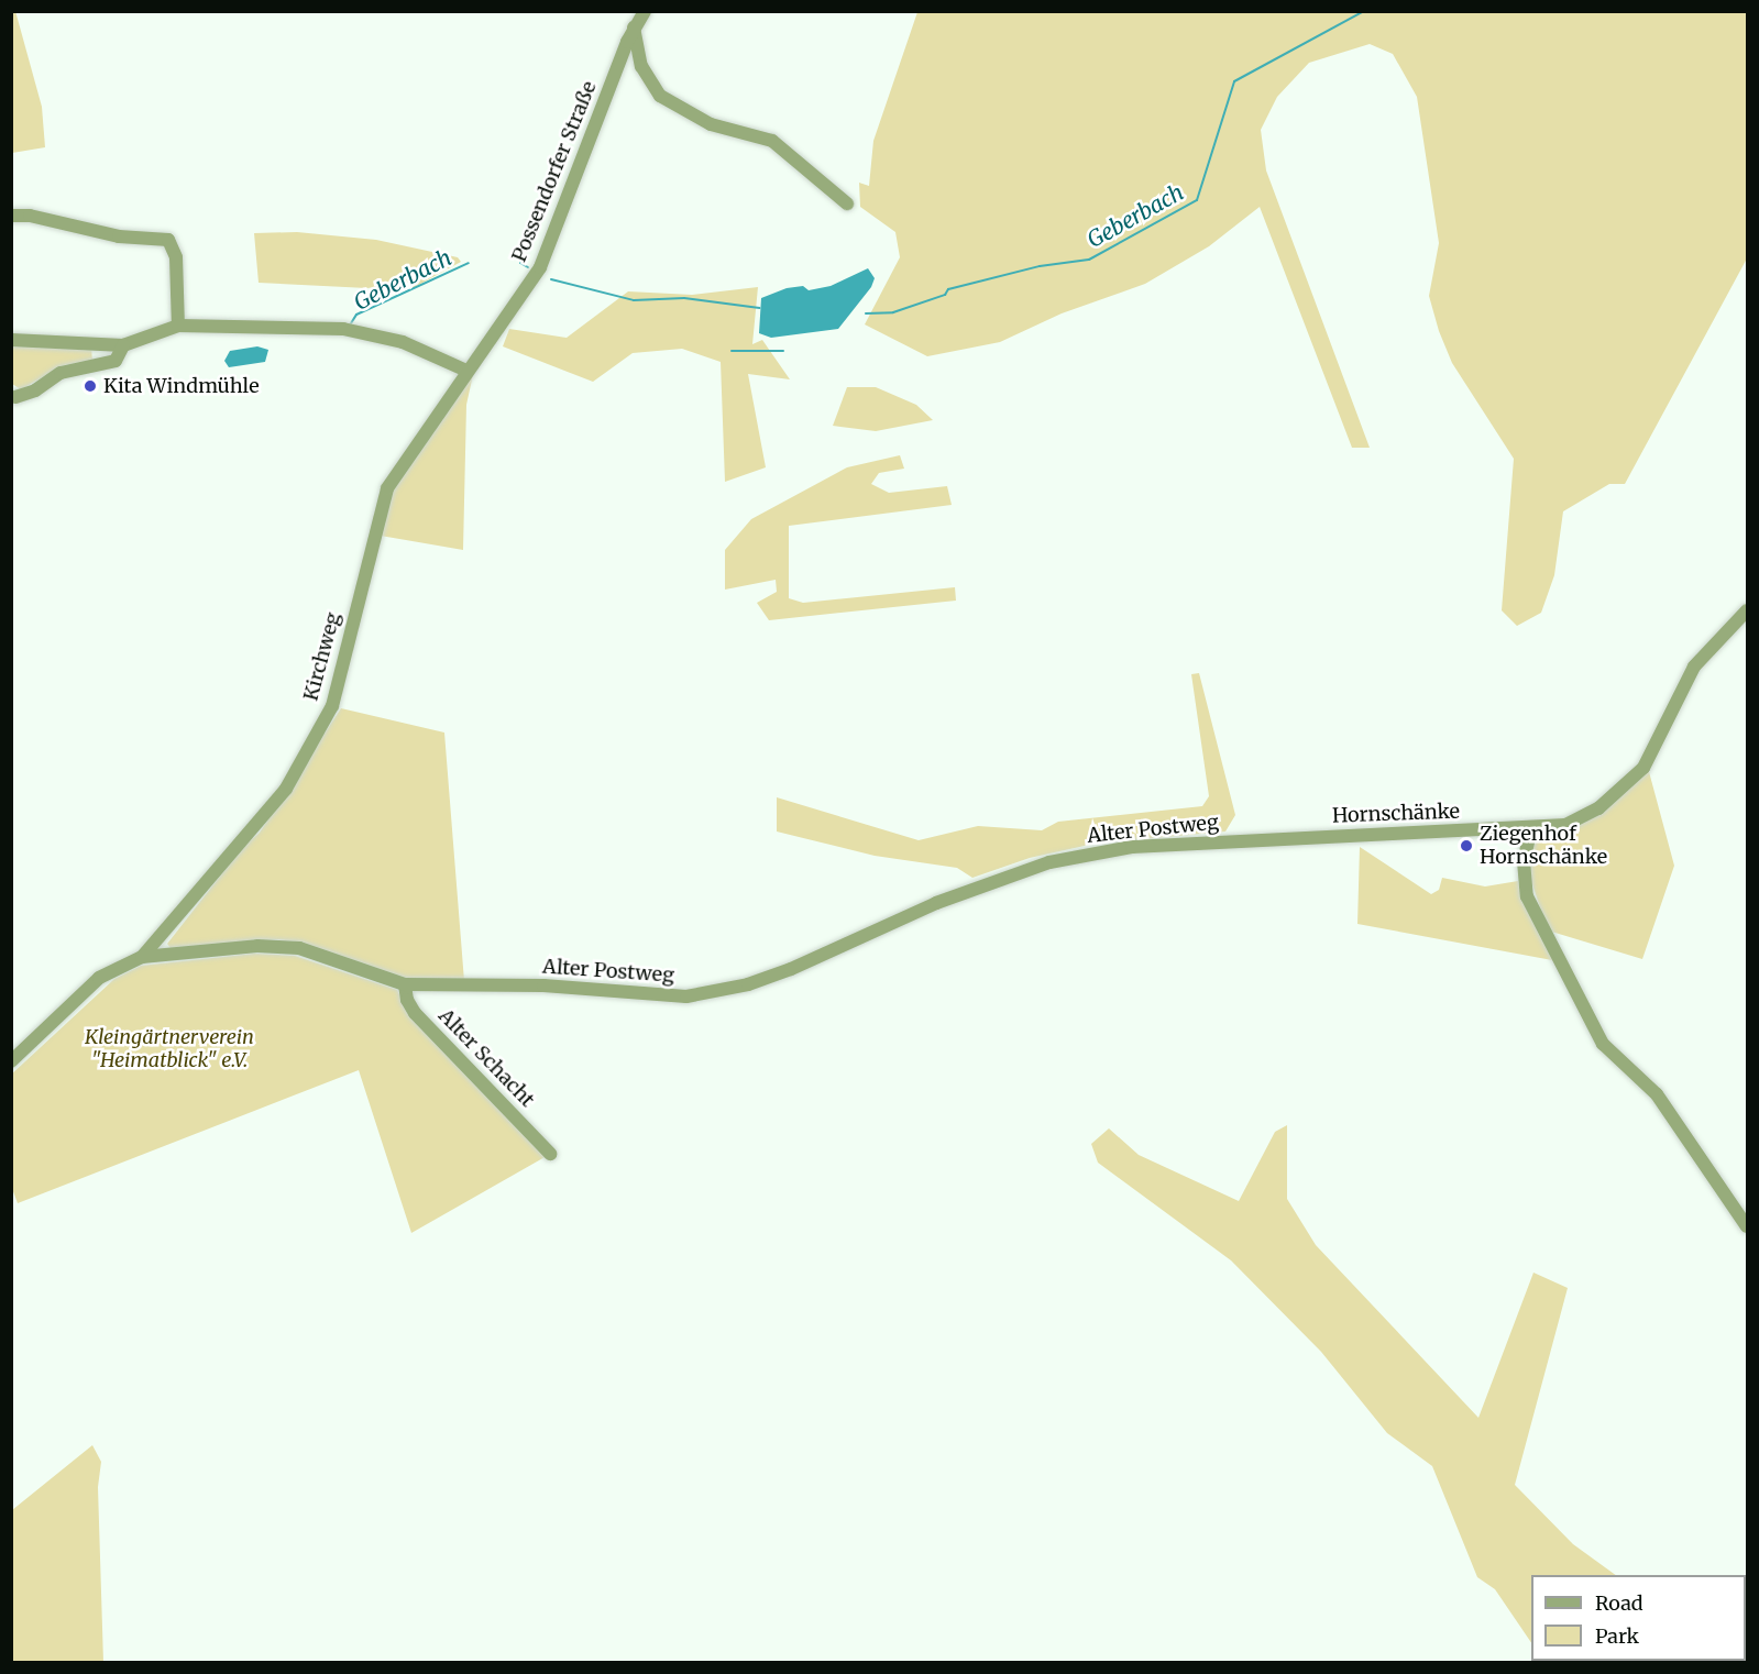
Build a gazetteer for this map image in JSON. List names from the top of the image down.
{
  "streets": {
    "street": [
      "Possendorfer Straße",
      "Kirchweg",
      "Hornschänke",
      "Alter Postweg",
      "Alter Schacht"
    ]
  },
  "crossings": [
    ["Possendorfer Straße", "Kirchweg"],
    ["Kirchweg", "Alter Postweg"],
    ["Hornschänke", "Alter Postweg"],
    ["Alter Postweg", "Alter Schacht"]
  ],
  "water": ["Geberbach"],
  "parks": ["Kleingärtnerverein \"Heimatblick\" e.V."],
  "places": ["Kita Windmühle", "Ziegenhof Hornschänke"],
  "legend": ["Road", "Park"]
}
